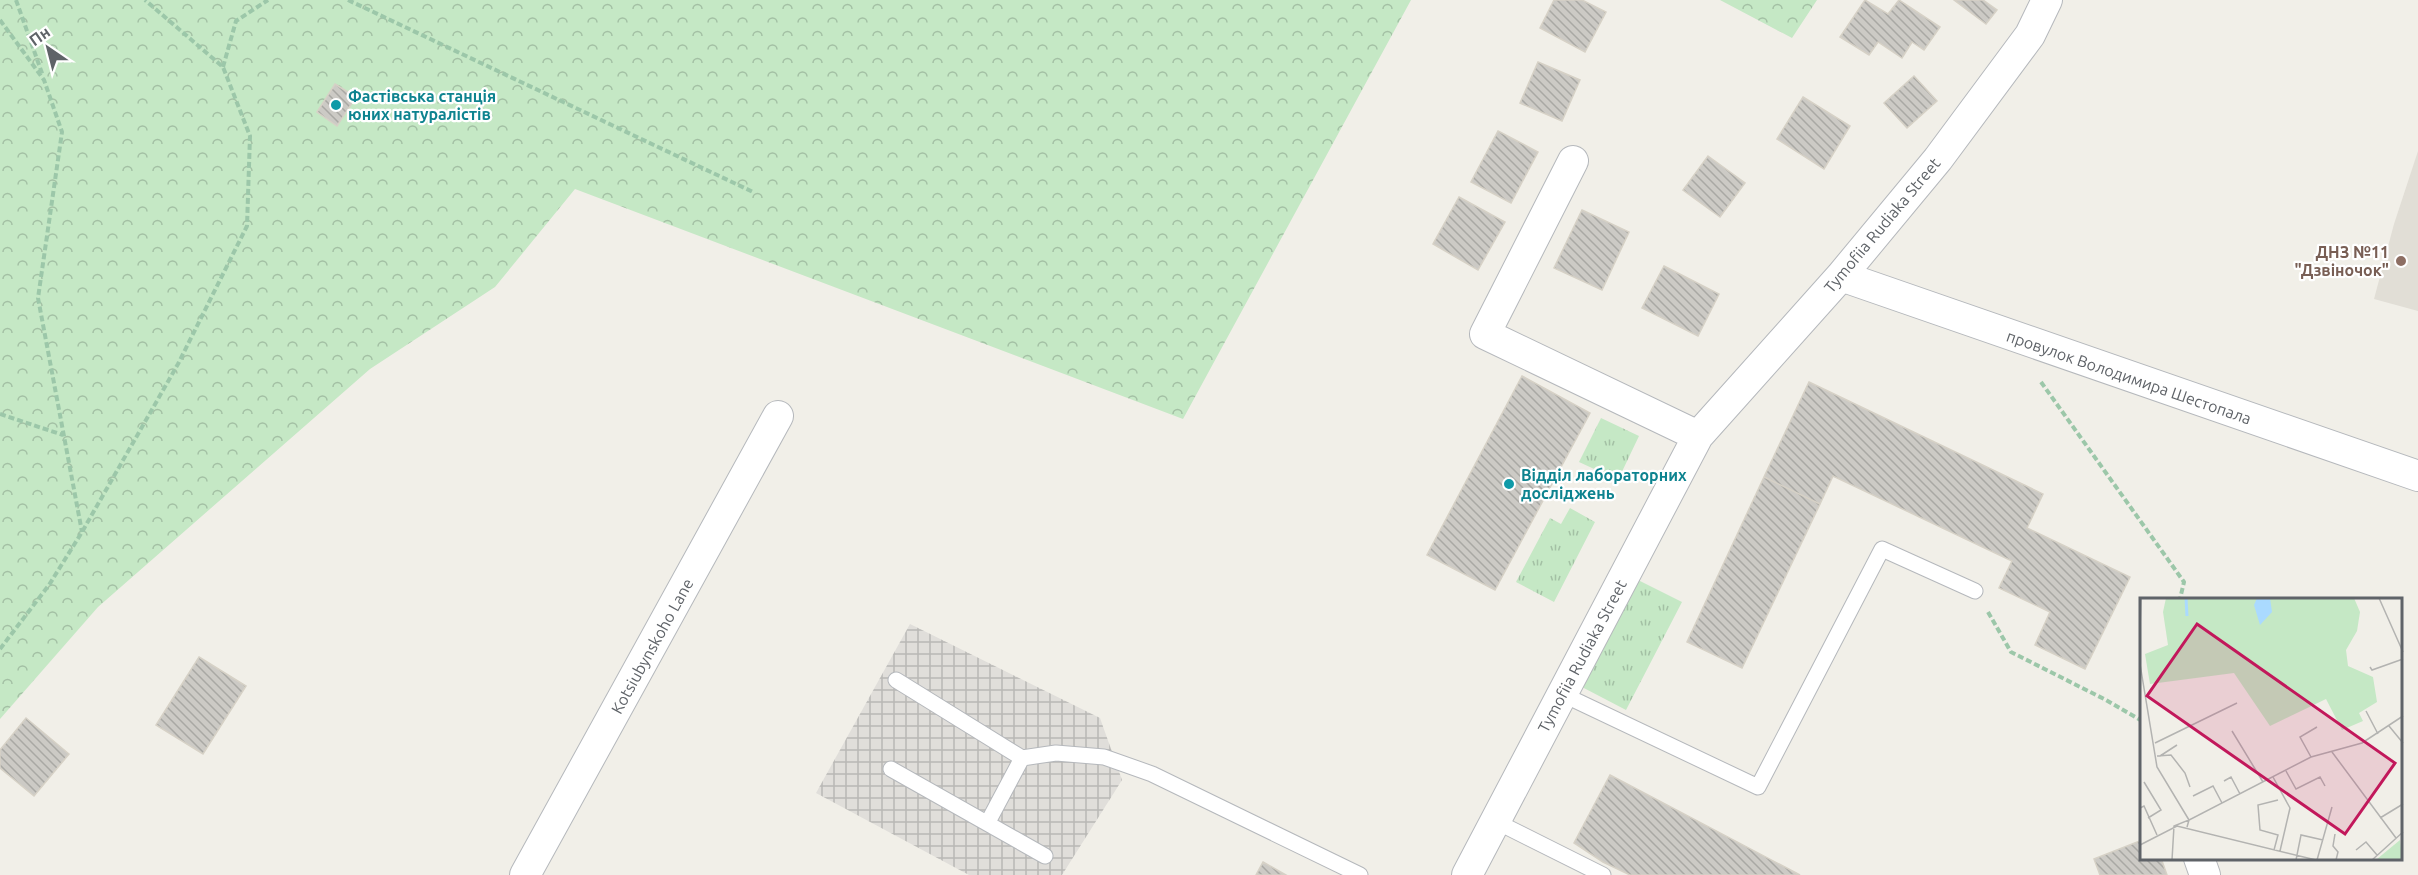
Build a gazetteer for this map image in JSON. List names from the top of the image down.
{
  "streets": {
    "street": ["Tymofiia Rudiaka Street", "провулок Володимира Шестопала", "Kotsiubynskoho Lane"]
  },
  "crossings": [
    ["Tymofiia Rudiaka Street", "провулок Володимира Шестопала"]
  ],
  "places": ["Фастівська станція юних натуралістів", "ДНЗ №11 \"Дзвіночок\"", "Відділ лабораторних досліджень"],
  "north": "top left"
}
